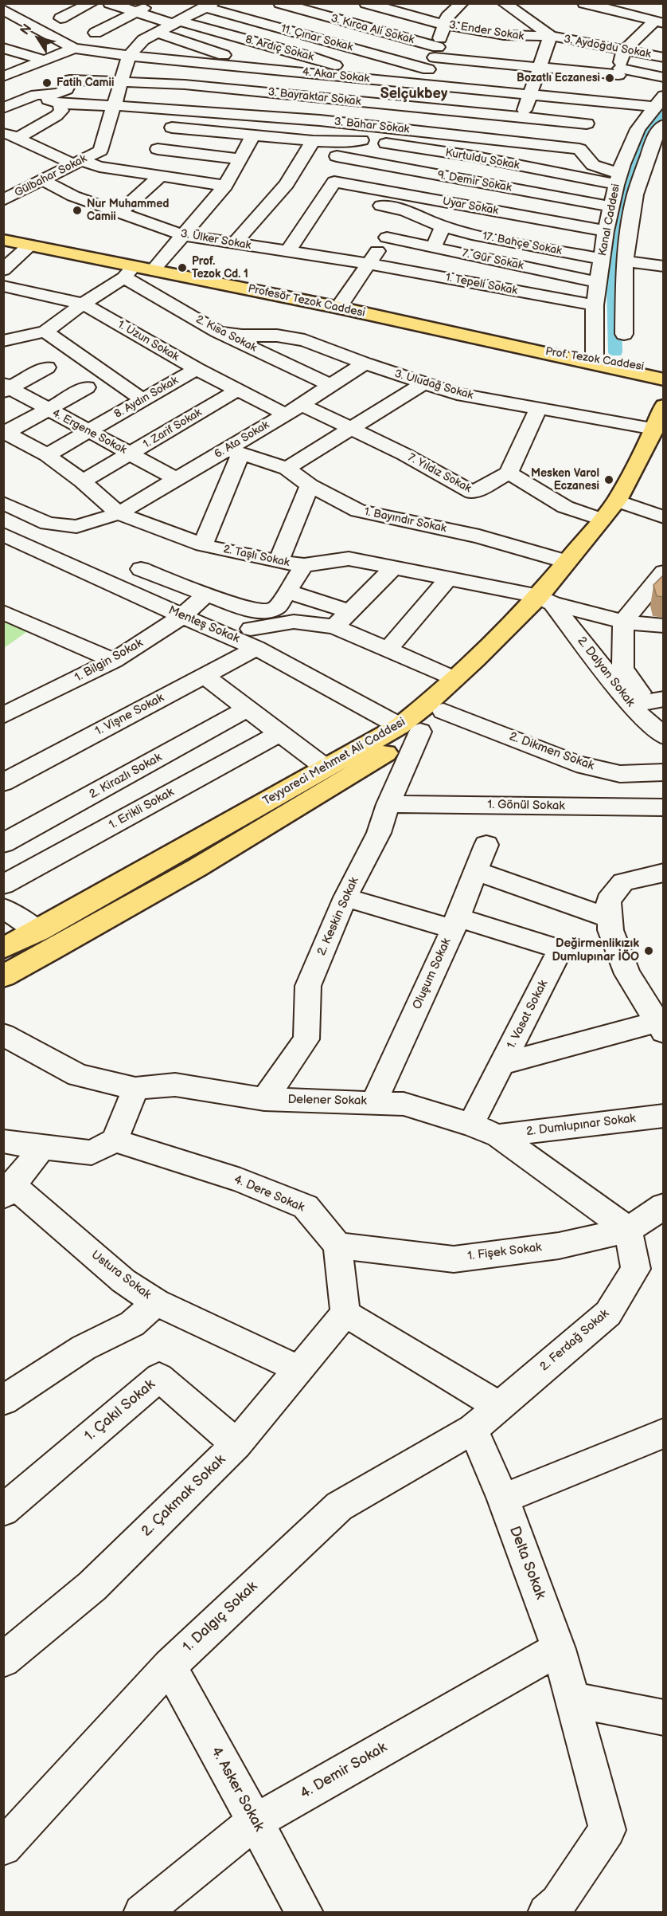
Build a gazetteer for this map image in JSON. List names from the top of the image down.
{
  "streets": {
    "main road": ["Profesör Tezok Caddesi", "Prof. Tezok Caddesi", "Teyyareci Mehmet Ali Caddesi"],
    "street": [
      "3. Kırca Ali Sokak",
      "3. Ender Sokak",
      "11. Çınar Sokak",
      "3. Aydoğdu Sokak",
      "8. Ardıç Sokak",
      "4. Akar Sokak",
      "3. Bayraktar Sokak",
      "3. Bahar Sokak",
      "Kurtuldu Sokak",
      "Gülbahar Sokak",
      "9. Demir Sokak",
      "Uyar Sokak",
      "Kanal Caddesi",
      "3. Ülker Sokak",
      "17. Bahçe Sokak",
      "7. Gür Sokak",
      "1. Tepeli Sokak",
      "2. Kısa Sokak",
      "1. Uzun Sokak",
      "3. Uludağ Sokak",
      "8. Aydın Sokak",
      "1. Zarif Sokak",
      "4. Ergene Sokak",
      "6. Ata Sokak",
      "7. Yıldız Sokak",
      "1. Bayındır Sokak",
      "2. Taşlı Sokak",
      "Menteş Sokak",
      "1. Bilgin Sokak",
      "2. Dalyan Sokak",
      "1. Vişne Sokak",
      "2. Dikmen Sokak",
      "2. Kirazlı Sokak",
      "1. Gönül Sokak",
      "1. Erikli Sokak",
      "2. Keskin Sokak",
      "Oluşum Sokak",
      "1. Vasat Sokak",
      "Delener Sokak",
      "2. Dumlupınar Sokak",
      "4. Dere Sokak",
      "1. Fişek Sokak",
      "Ustura Sokak",
      "2. Ferdağ Sokak",
      "1. Çakıl Sokak",
      "2. Çakmak Sokak",
      "Delta Sokak",
      "1. Dalgıç Sokak",
      "4. Demir Sokak",
      "4. Asker Sokak"
    ]
  },
  "crossings": [
    ["3. Kırca Ali Sokak", "11. Çınar Sokak"],
    ["3. Ender Sokak", "3. Aydoğdu Sokak"],
    ["11. Çınar Sokak", "Gülbahar Sokak"],
    ["8. Ardıç Sokak", "4. Akar Sokak"],
    ["8. Ardıç Sokak", "Gülbahar Sokak"],
    ["4. Akar Sokak", "Gülbahar Sokak"],
    ["4. Akar Sokak", "Kanal Caddesi"],
    ["3. Bayraktar Sokak", "3. Bahar Sokak"],
    ["3. Bayraktar Sokak", "Gülbahar Sokak"],
    ["3. Bahar Sokak", "Gülbahar Sokak"],
    ["Kurtuldu Sokak", "Kanal Caddesi"],
    ["Gülbahar Sokak", "3. Ülker Sokak"],
    ["9. Demir Sokak", "Kanal Caddesi"],
    ["Uyar Sokak", "Kanal Caddesi"],
    ["Uyar Sokak", "17. Bahçe Sokak"],
    ["Kanal Caddesi", "17. Bahçe Sokak"],
    ["Kanal Caddesi", "7. Gür Sokak"],
    ["Kanal Caddesi", "1. Tepeli Sokak"],
    ["Kanal Caddesi", "Prof. Tezok Caddesi"],
    ["3. Ülker Sokak", "1. Tepeli Sokak"],
    ["Profesör Tezok Caddesi", "2. Kısa Sokak"],
    ["Profesör Tezok Caddesi", "Prof. Tezok Caddesi"],
    ["2. Kısa Sokak", "3. Uludağ Sokak"],
    ["2. Kısa Sokak", "6. Ata Sokak"],
    ["1. Uzun Sokak", "8. Aydın Sokak"],
    ["1. Uzun Sokak", "1. Zarif Sokak"],
    ["1. Uzun Sokak", "6. Ata Sokak"],
    ["1. Uzun Sokak", "7. Yıldız Sokak"],
    ["3. Uludağ Sokak", "6. Ata Sokak"],
    ["3. Uludağ Sokak", "Teyyareci Mehmet Ali Caddesi"],
    ["8. Aydın Sokak", "4. Ergene Sokak"],
    ["8. Aydın Sokak", "2. Taşlı Sokak"],
    ["1. Zarif Sokak", "4. Ergene Sokak"],
    ["1. Zarif Sokak", "2. Taşlı Sokak"],
    ["4. Ergene Sokak", "6. Ata Sokak"],
    ["6. Ata Sokak", "7. Yıldız Sokak"],
    ["6. Ata Sokak", "1. Bayındır Sokak"],
    ["6. Ata Sokak", "2. Taşlı Sokak"],
    ["1. Bayındır Sokak", "Teyyareci Mehmet Ali Caddesi"],
    ["2. Taşlı Sokak", "2. Dalyan Sokak"],
    ["2. Taşlı Sokak", "Teyyareci Mehmet Ali Caddesi"],
    ["Menteş Sokak", "1. Bilgin Sokak"],
    ["Menteş Sokak", "1. Vişne Sokak"],
    ["Menteş Sokak", "Teyyareci Mehmet Ali Caddesi"],
    ["Menteş Sokak", "2. Keskin Sokak"],
    ["2. Dalyan Sokak", "Teyyareci Mehmet Ali Caddesi"],
    ["2. Dikmen Sokak", "Teyyareci Mehmet Ali Caddesi"],
    ["Teyyareci Mehmet Ali Caddesi", "2. Keskin Sokak"],
    ["1. Gönül Sokak", "2. Keskin Sokak"],
    ["2. Keskin Sokak", "1. Vasat Sokak"],
    ["2. Keskin Sokak", "Delener Sokak"],
    ["Oluşum Sokak", "1. Vasat Sokak"],
    ["Oluşum Sokak", "Delener Sokak"],
    ["1. Vasat Sokak", "Delener Sokak"],
    ["Delener Sokak", "2. Dumlupınar Sokak"],
    ["Delener Sokak", "1. Fişek Sokak"],
    ["Delener Sokak", "2. Ferdağ Sokak"],
    ["4. Dere Sokak", "1. Fişek Sokak"],
    ["1. Fişek Sokak", "2. Ferdağ Sokak"],
    ["2. Ferdağ Sokak", "Delta Sokak"],
    ["2. Ferdağ Sokak", "1. Dalgıç Sokak"],
    ["1. Çakıl Sokak", "2. Çakmak Sokak"],
    ["Delta Sokak", "1. Dalgıç Sokak"],
    ["Delta Sokak", "4. Demir Sokak"],
    ["1. Dalgıç Sokak", "4. Asker Sokak"],
    ["4. Demir Sokak", "4. Asker Sokak"]
  ],
  "districts": ["Selçukbey"],
  "places": [
    "Bozatlı Eczanesi",
    "Fatih Camii",
    "Nur Muhammed Camii",
    "Prof. Tezok Cd. 1",
    "Mesken Varol Eczanesi",
    "Değirmenlikızık Dumlupınar İÖO"
  ],
  "north": "top left"
}
